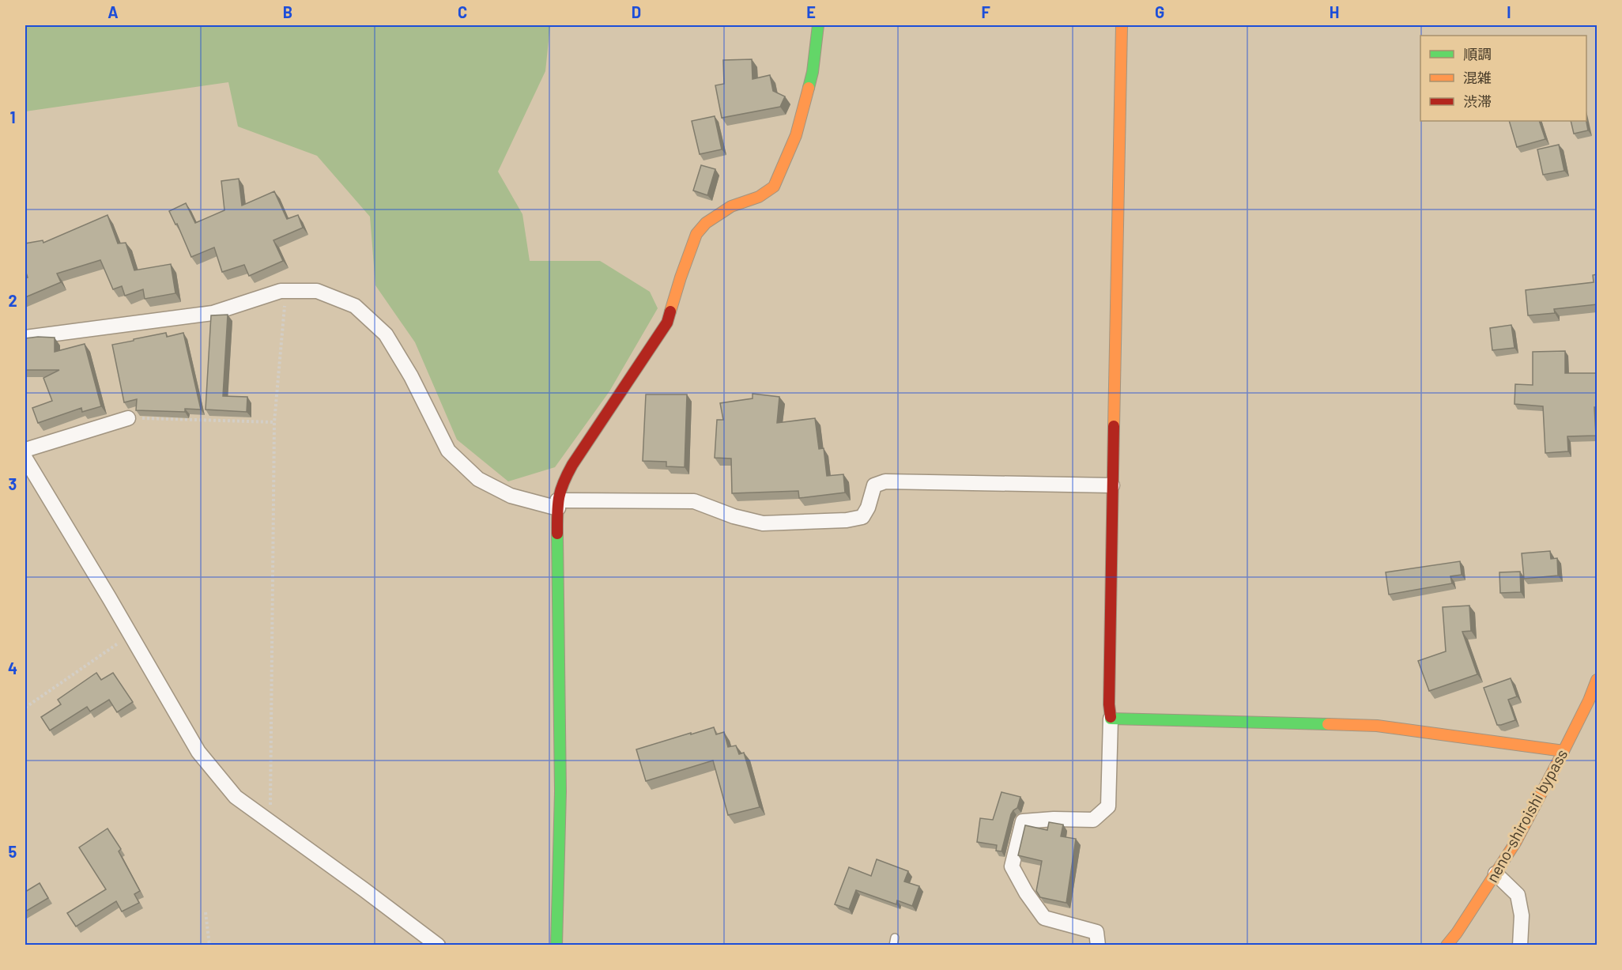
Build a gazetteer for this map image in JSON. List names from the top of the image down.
{
  "streets": {
    "main road": ["neno-shiroishi bypass"]
  },
  "legend": ["順調", "混雑", "渋滞"],
  "grid": {
    "columns": [
      "A",
      "B",
      "C",
      "D",
      "E",
      "F",
      "G",
      "H",
      "I"
    ],
    "rows": [
      "1",
      "2",
      "3",
      "4",
      "5"
    ]
  }
}
